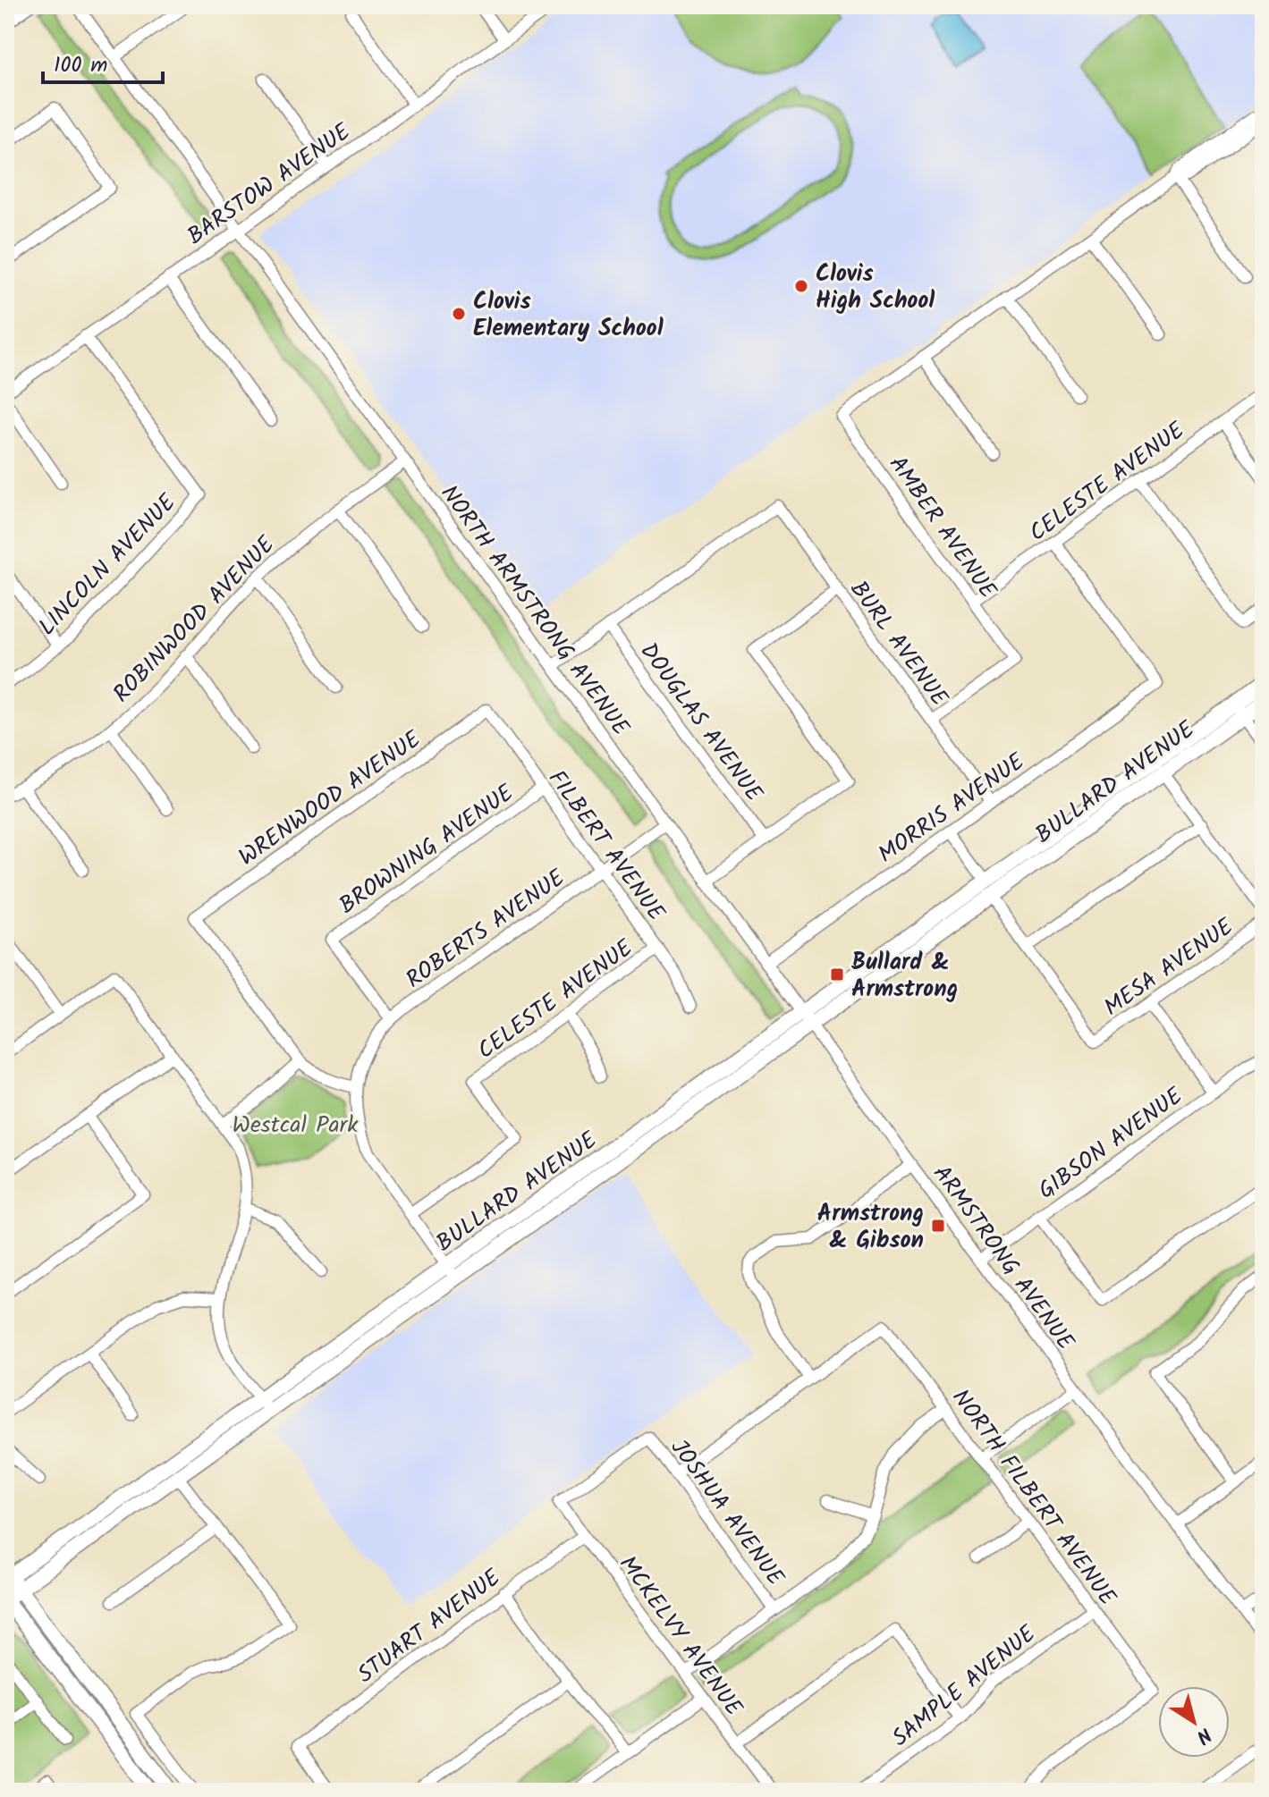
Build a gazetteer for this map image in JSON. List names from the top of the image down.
{
  "streets": {
    "main road": ["BULLARD AVENUE"],
    "street": [
      "BARSTOW AVENUE",
      "CELESTE AVENUE",
      "AMBER AVENUE",
      "LINCOLN AVENUE",
      "NORTH ARMSTRONG AVENUE",
      "ROBINWOOD AVENUE",
      "BURL AVENUE",
      "DOUGLAS AVENUE",
      "WRENWOOD AVENUE",
      "MORRIS AVENUE",
      "FILBERT AVENUE",
      "BROWNING AVENUE",
      "ROBERTS AVENUE",
      "MESA AVENUE",
      "GIBSON AVENUE",
      "ARMSTRONG AVENUE",
      "NORTH FILBERT AVENUE",
      "JOSHUA AVENUE",
      "STUART AVENUE",
      "MCKELVY AVENUE",
      "SAMPLE AVENUE"
    ]
  },
  "crossings": [
    ["BARSTOW AVENUE", "LINCOLN AVENUE"],
    ["BARSTOW AVENUE", "NORTH ARMSTRONG AVENUE"],
    ["CELESTE AVENUE", "AMBER AVENUE"],
    ["CELESTE AVENUE", "MORRIS AVENUE"],
    ["CELESTE AVENUE", "FILBERT AVENUE"],
    ["AMBER AVENUE", "BURL AVENUE"],
    ["NORTH ARMSTRONG AVENUE", "ROBINWOOD AVENUE"],
    ["NORTH ARMSTRONG AVENUE", "BULLARD AVENUE"],
    ["NORTH ARMSTRONG AVENUE", "MORRIS AVENUE"],
    ["NORTH ARMSTRONG AVENUE", "ROBERTS AVENUE"],
    ["NORTH ARMSTRONG AVENUE", "ARMSTRONG AVENUE"],
    ["BURL AVENUE", "DOUGLAS AVENUE"],
    ["BURL AVENUE", "MORRIS AVENUE"],
    ["BULLARD AVENUE", "ARMSTRONG AVENUE"],
    ["WRENWOOD AVENUE", "FILBERT AVENUE"],
    ["FILBERT AVENUE", "BROWNING AVENUE"],
    ["FILBERT AVENUE", "ROBERTS AVENUE"],
    ["BROWNING AVENUE", "ROBERTS AVENUE"],
    ["GIBSON AVENUE", "ARMSTRONG AVENUE"],
    ["NORTH FILBERT AVENUE", "SAMPLE AVENUE"],
    ["JOSHUA AVENUE", "MCKELVY AVENUE"],
    ["STUART AVENUE", "MCKELVY AVENUE"]
  ],
  "parks": ["Westcal Park"],
  "places": {
    "other": ["Clovis High School", "Clovis Elementary School"],
    "transit": ["Bullard & Armstrong", "Armstrong & Gibson"]
  },
  "scale_bar": "100 m",
  "north": "bottom right"
}
